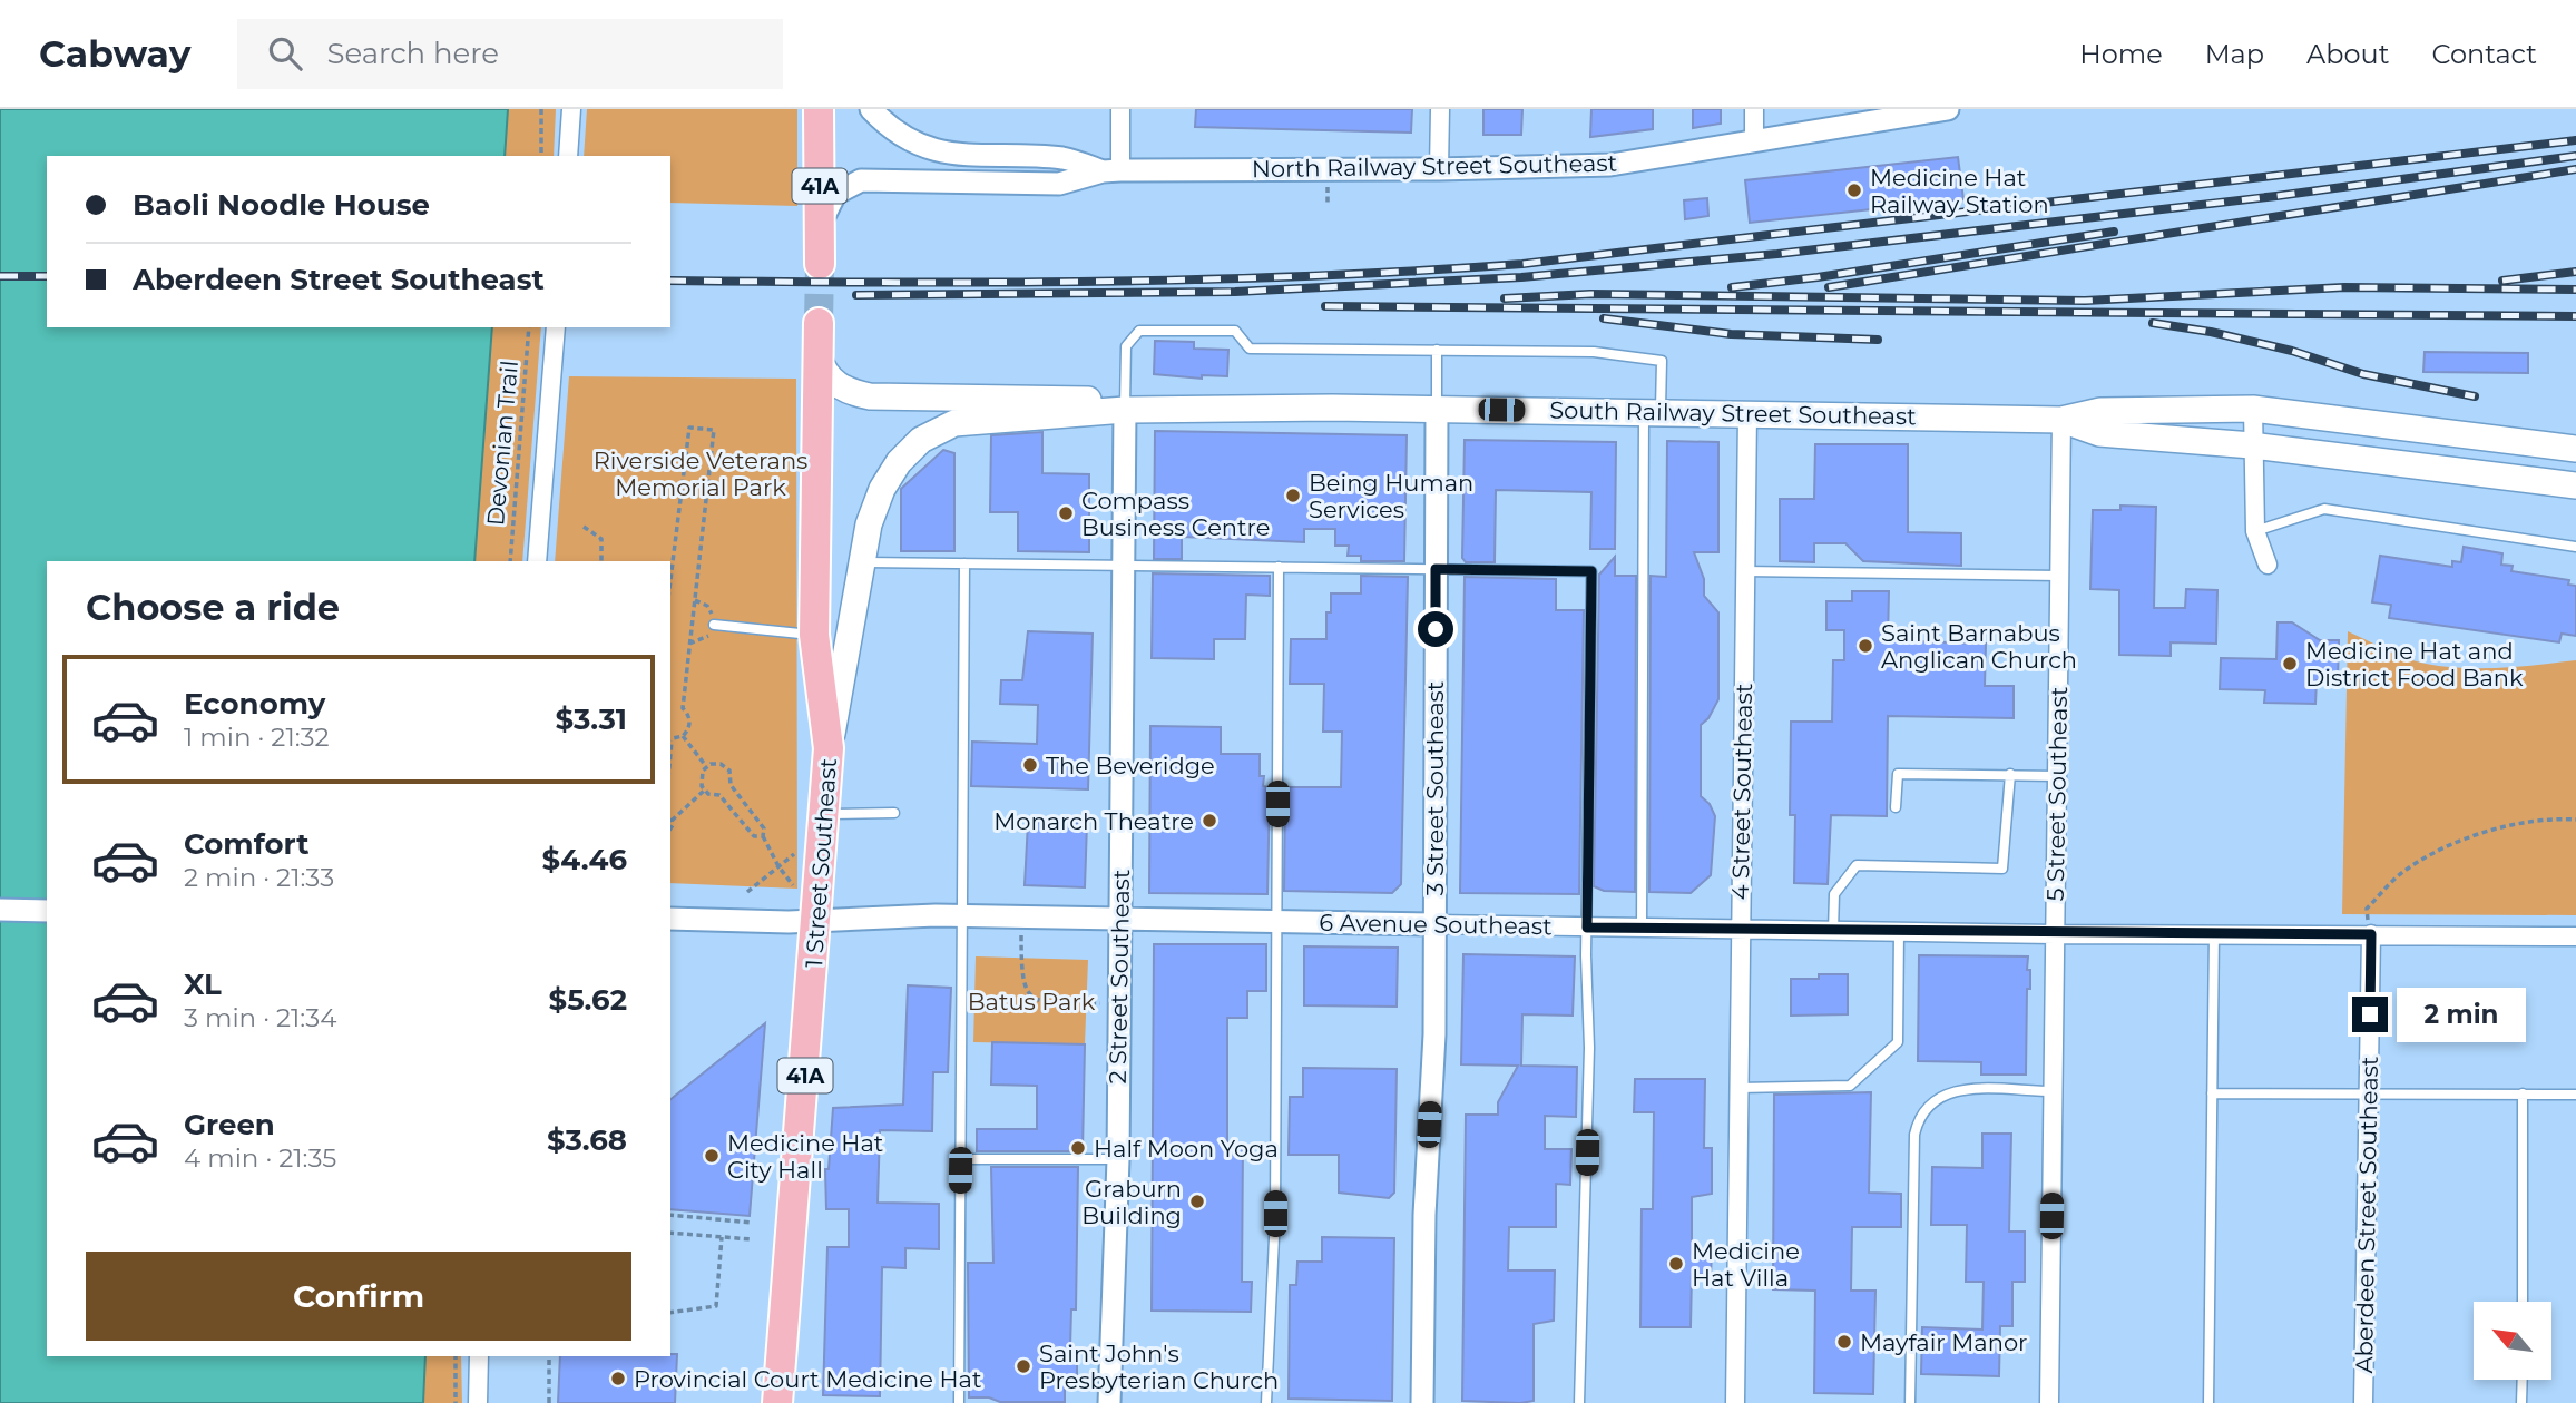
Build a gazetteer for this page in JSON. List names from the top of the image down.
{
  "streets": {
    "main road": ["41A", "South Railway Street Southeast", "1 Street Southeast"],
    "street": [
      "North Railway Street Southeast",
      "3 Street Southeast",
      "4 Street Southeast",
      "5 Street Southeast",
      "6 Avenue Southeast",
      "2 Street Southeast",
      "Aberdeen Street Southeast"
    ],
    "path": ["Devonian Trail"]
  },
  "crossings": [
    ["North Railway Street Southeast", "41A"],
    ["South Railway Street Southeast", "3 Street Southeast"],
    ["South Railway Street Southeast", "4 Street Southeast"],
    ["South Railway Street Southeast", "5 Street Southeast"],
    ["South Railway Street Southeast", "1 Street Southeast"],
    ["South Railway Street Southeast", "2 Street Southeast"],
    ["3 Street Southeast", "6 Avenue Southeast"],
    ["4 Street Southeast", "6 Avenue Southeast"],
    ["5 Street Southeast", "6 Avenue Southeast"],
    ["1 Street Southeast", "6 Avenue Southeast"],
    ["6 Avenue Southeast", "2 Street Southeast"],
    ["6 Avenue Southeast", "Aberdeen Street Southeast"]
  ],
  "parks": ["Riverside Veterans Memorial Park", "Batus Park"],
  "places": [
    "Medicine Hat Railway Station",
    "Being Human Services",
    "Compass Business Centre",
    "Saint Barnabus Anglican Church",
    "Medicine Hat and District Food Bank",
    "The Beveridge",
    "Monarch Theatre",
    "Half Moon Yoga",
    "Medicine Hat City Hall",
    "Graburn Building",
    "Medicine Hat Villa",
    "Mayfair Manor",
    "Saint John's Presbyterian Church",
    "Provincial Court Medicine Hat"
  ],
  "north": "top left",
  "page": {
    "header": "Cabway",
    "search": "Search here",
    "nav": [
      "Home",
      "Map",
      "About",
      "Contact"
    ],
    "banner": ["Baoli Noodle House", "Aberdeen Street Southeast"],
    "heading": "Choose a ride",
    "list": [
      {
        "name": "Economy",
        "note": "1 min · 21:32",
        "value": "$3.31"
      },
      {
        "name": "Comfort",
        "note": "2 min · 21:33",
        "value": "$4.46"
      },
      {
        "name": "XL",
        "note": "3 min · 21:34",
        "value": "$5.62"
      },
      {
        "name": "Green",
        "note": "4 min · 21:35",
        "value": "$3.68"
      }
    ],
    "bubble": "2 min",
    "buttons": "Confirm"
  }
}
